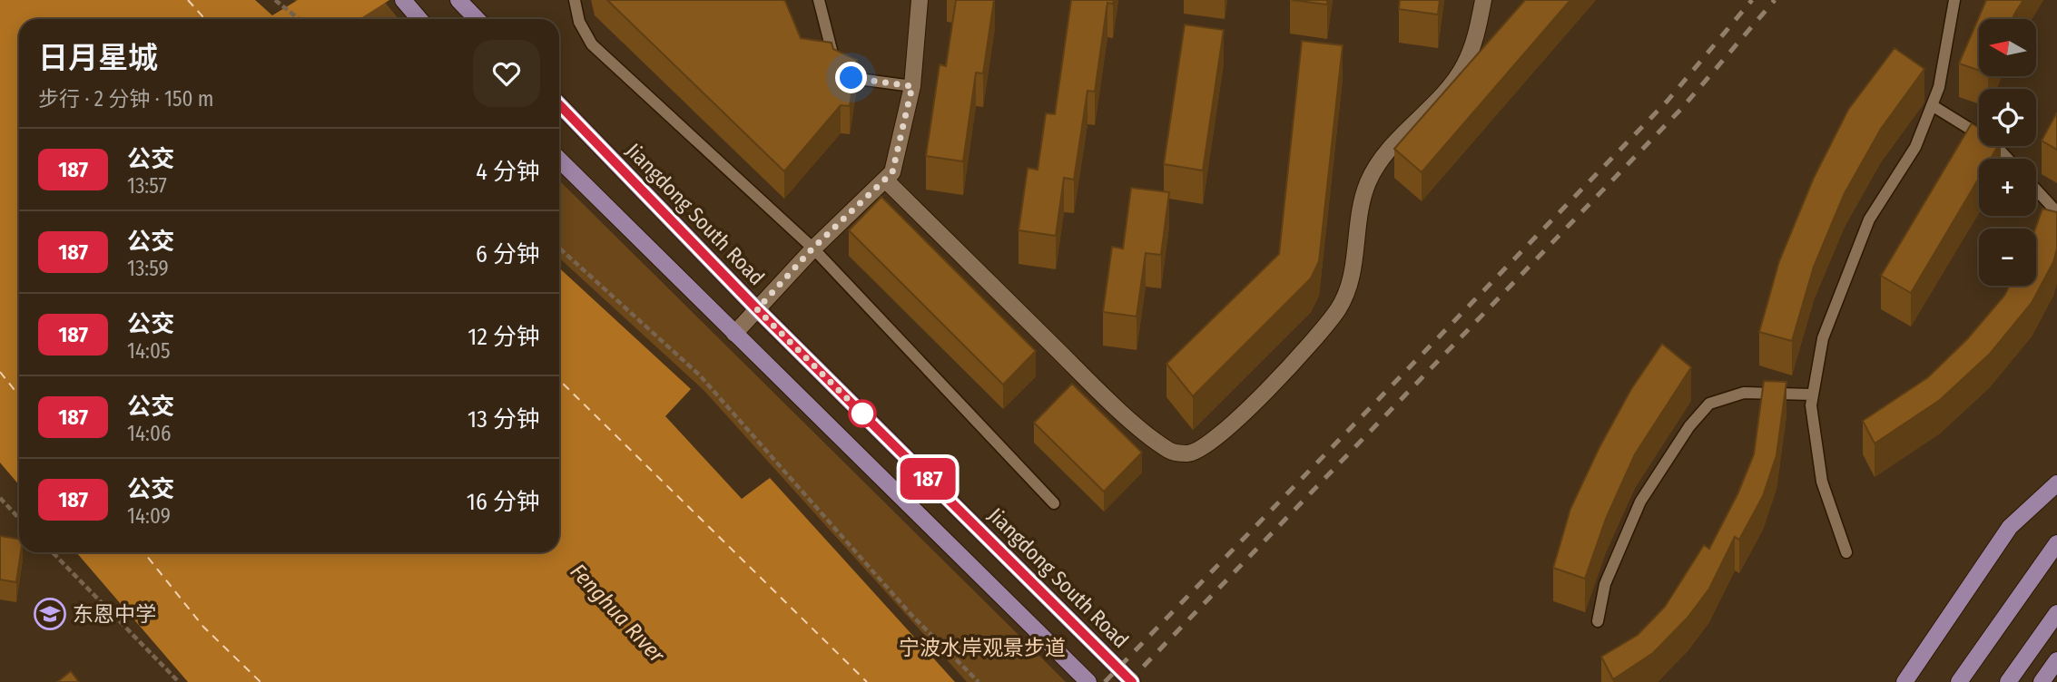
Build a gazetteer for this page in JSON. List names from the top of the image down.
{
  "streets": {
    "main road": ["Jiangdong South Road"]
  },
  "water": ["Fenghua Rıver"],
  "parks": ["宁波水岸观景步道"],
  "places": {
    "school or university": ["东恩中学"]
  },
  "lines": ["bus line 187"],
  "north": "left",
  "page": {
    "on_map": "187",
    "map_buttons": ["+", "−"],
    "heading": ["日月星城", "步行 · 2 分钟 · 150 m"],
    "list": [
      {
        "mark": "187",
        "name": "公交",
        "note": "13:57",
        "value": "4 分钟"
      },
      {
        "mark": "187",
        "name": "公交",
        "note": "13:59",
        "value": "6 分钟"
      },
      {
        "mark": "187",
        "name": "公交",
        "note": "14:05",
        "value": "12 分钟"
      },
      {
        "mark": "187",
        "name": "公交",
        "note": "14:06",
        "value": "13 分钟"
      },
      {
        "mark": "187",
        "name": "公交",
        "note": "14:09",
        "value": "16 分钟"
      }
    ]
  }
}
